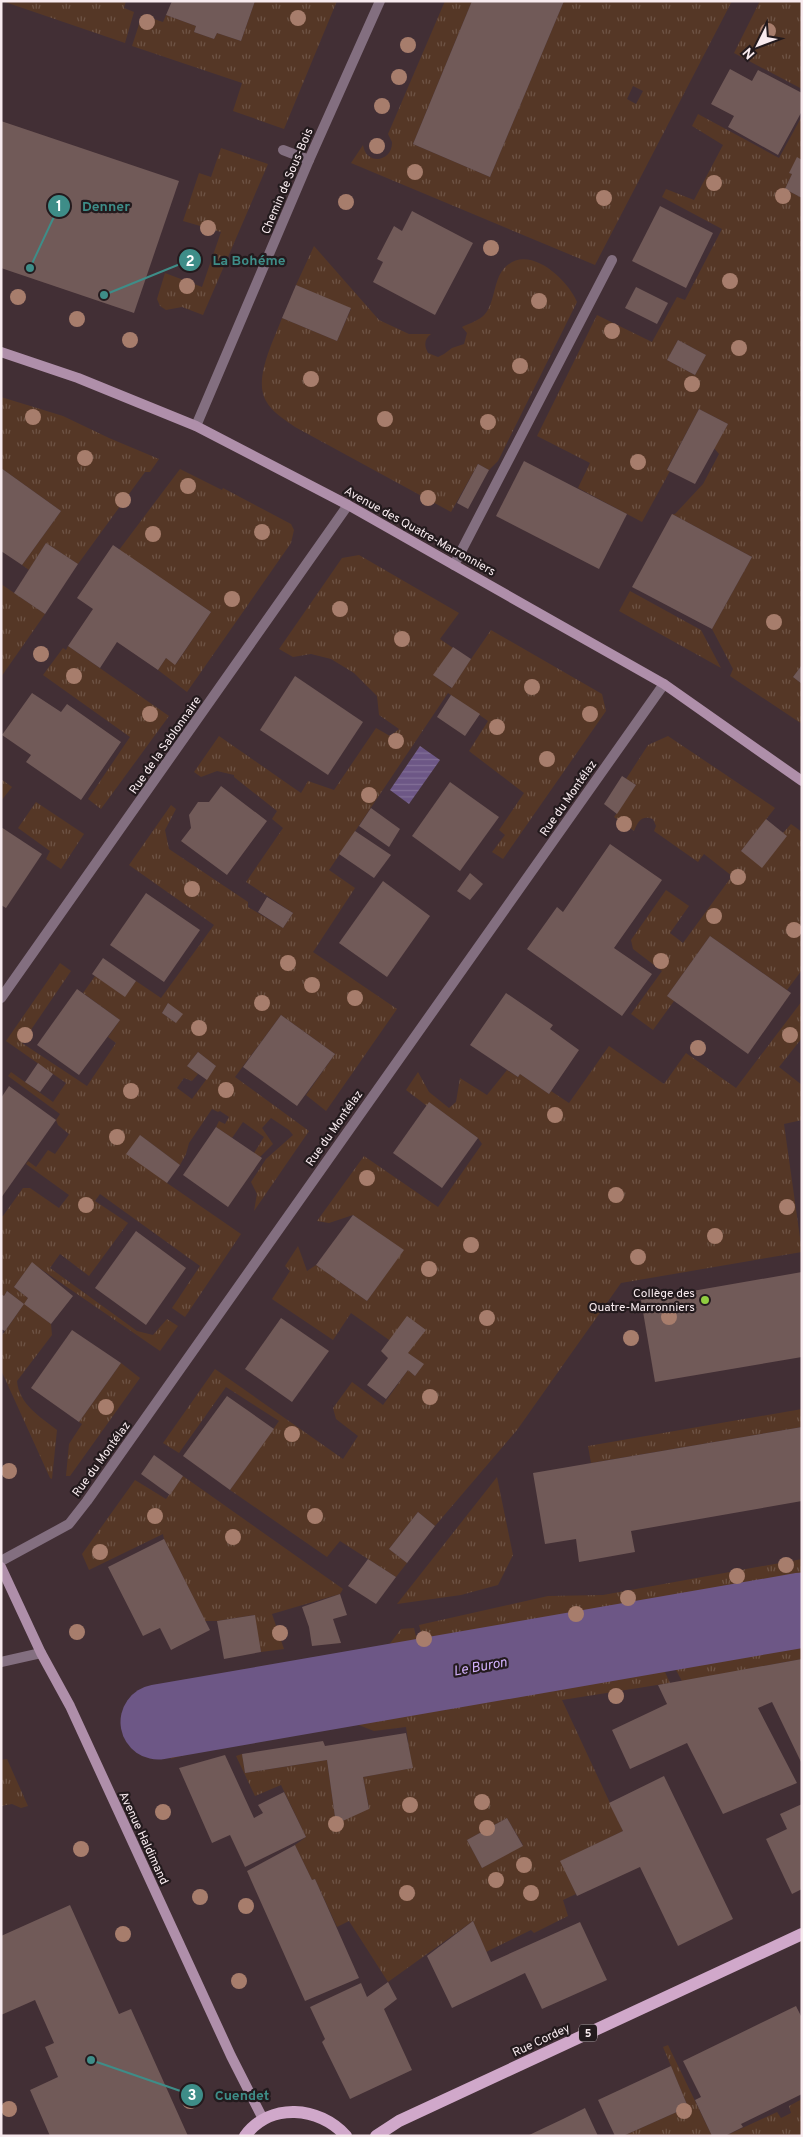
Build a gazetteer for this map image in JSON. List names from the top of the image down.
{
  "streets": {
    "main road": ["5", "Rue Cordey"],
    "street": [
      "Chemin de Sous-Bois",
      "Avenue des Quatre-Marronniers",
      "Rue de la Sablonnaire",
      "Rue du Montélaz",
      "Avenue Haldimand"
    ]
  },
  "crossings": [
    ["Chemin de Sous-Bois", "Avenue des Quatre-Marronniers"],
    ["Avenue des Quatre-Marronniers", "Rue de la Sablonnaire"],
    ["Avenue des Quatre-Marronniers", "Rue du Montélaz"]
  ],
  "water": ["Le Buron"],
  "places": [
    "Denner",
    "La Bohéme",
    "Collège des Quatre-Marronniers",
    "Cuendet"
  ],
  "north": "bottom left"
}
